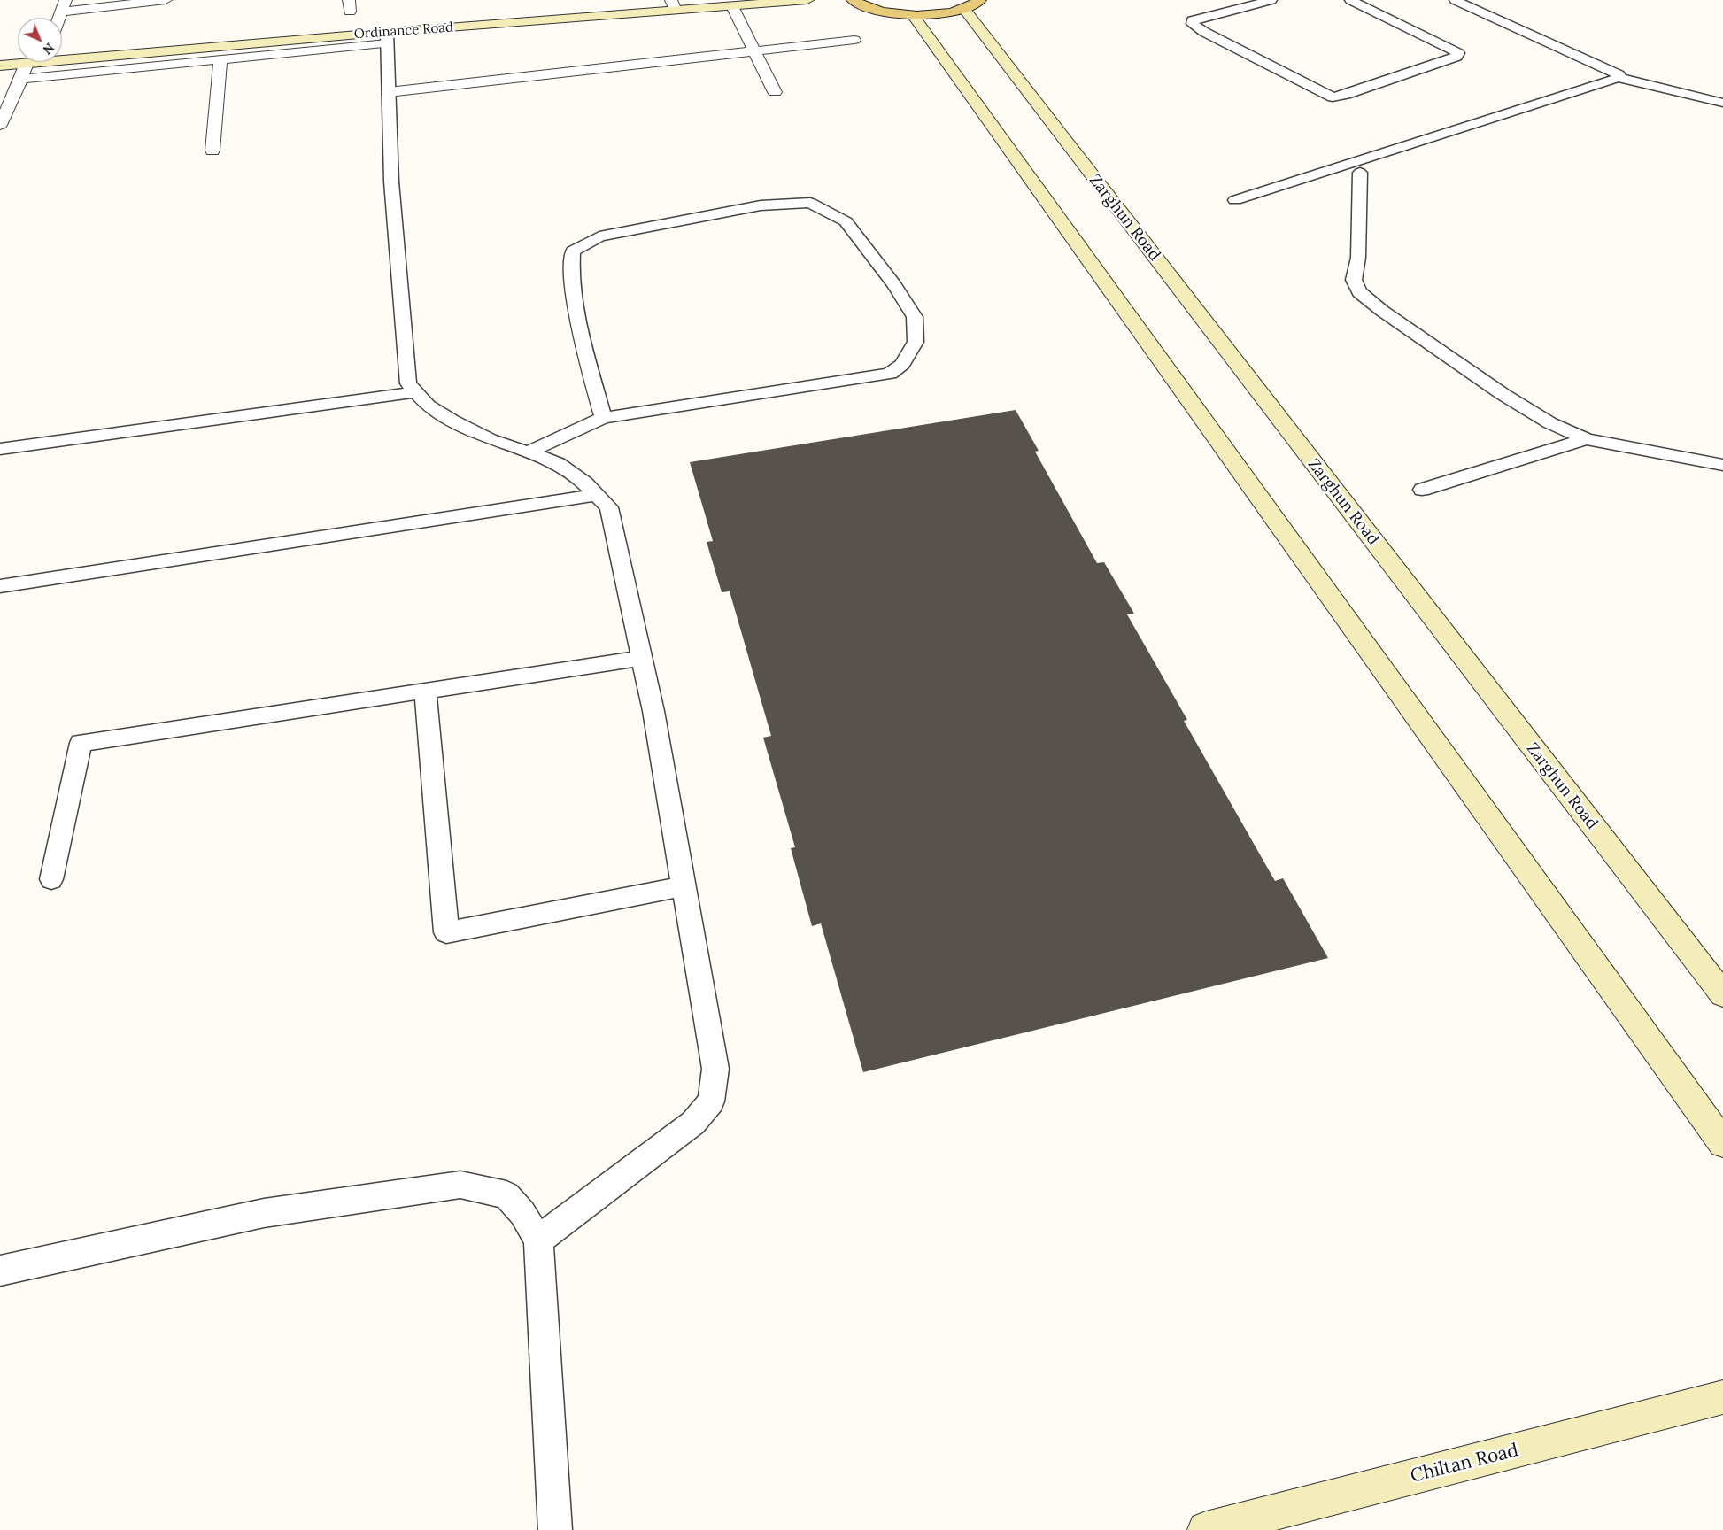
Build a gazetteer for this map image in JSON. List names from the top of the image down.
{
  "streets": {
    "street": ["Ordinance Road", "Zarghun Road", "Chiltan Road"]
  },
  "north": "bottom right"
}
